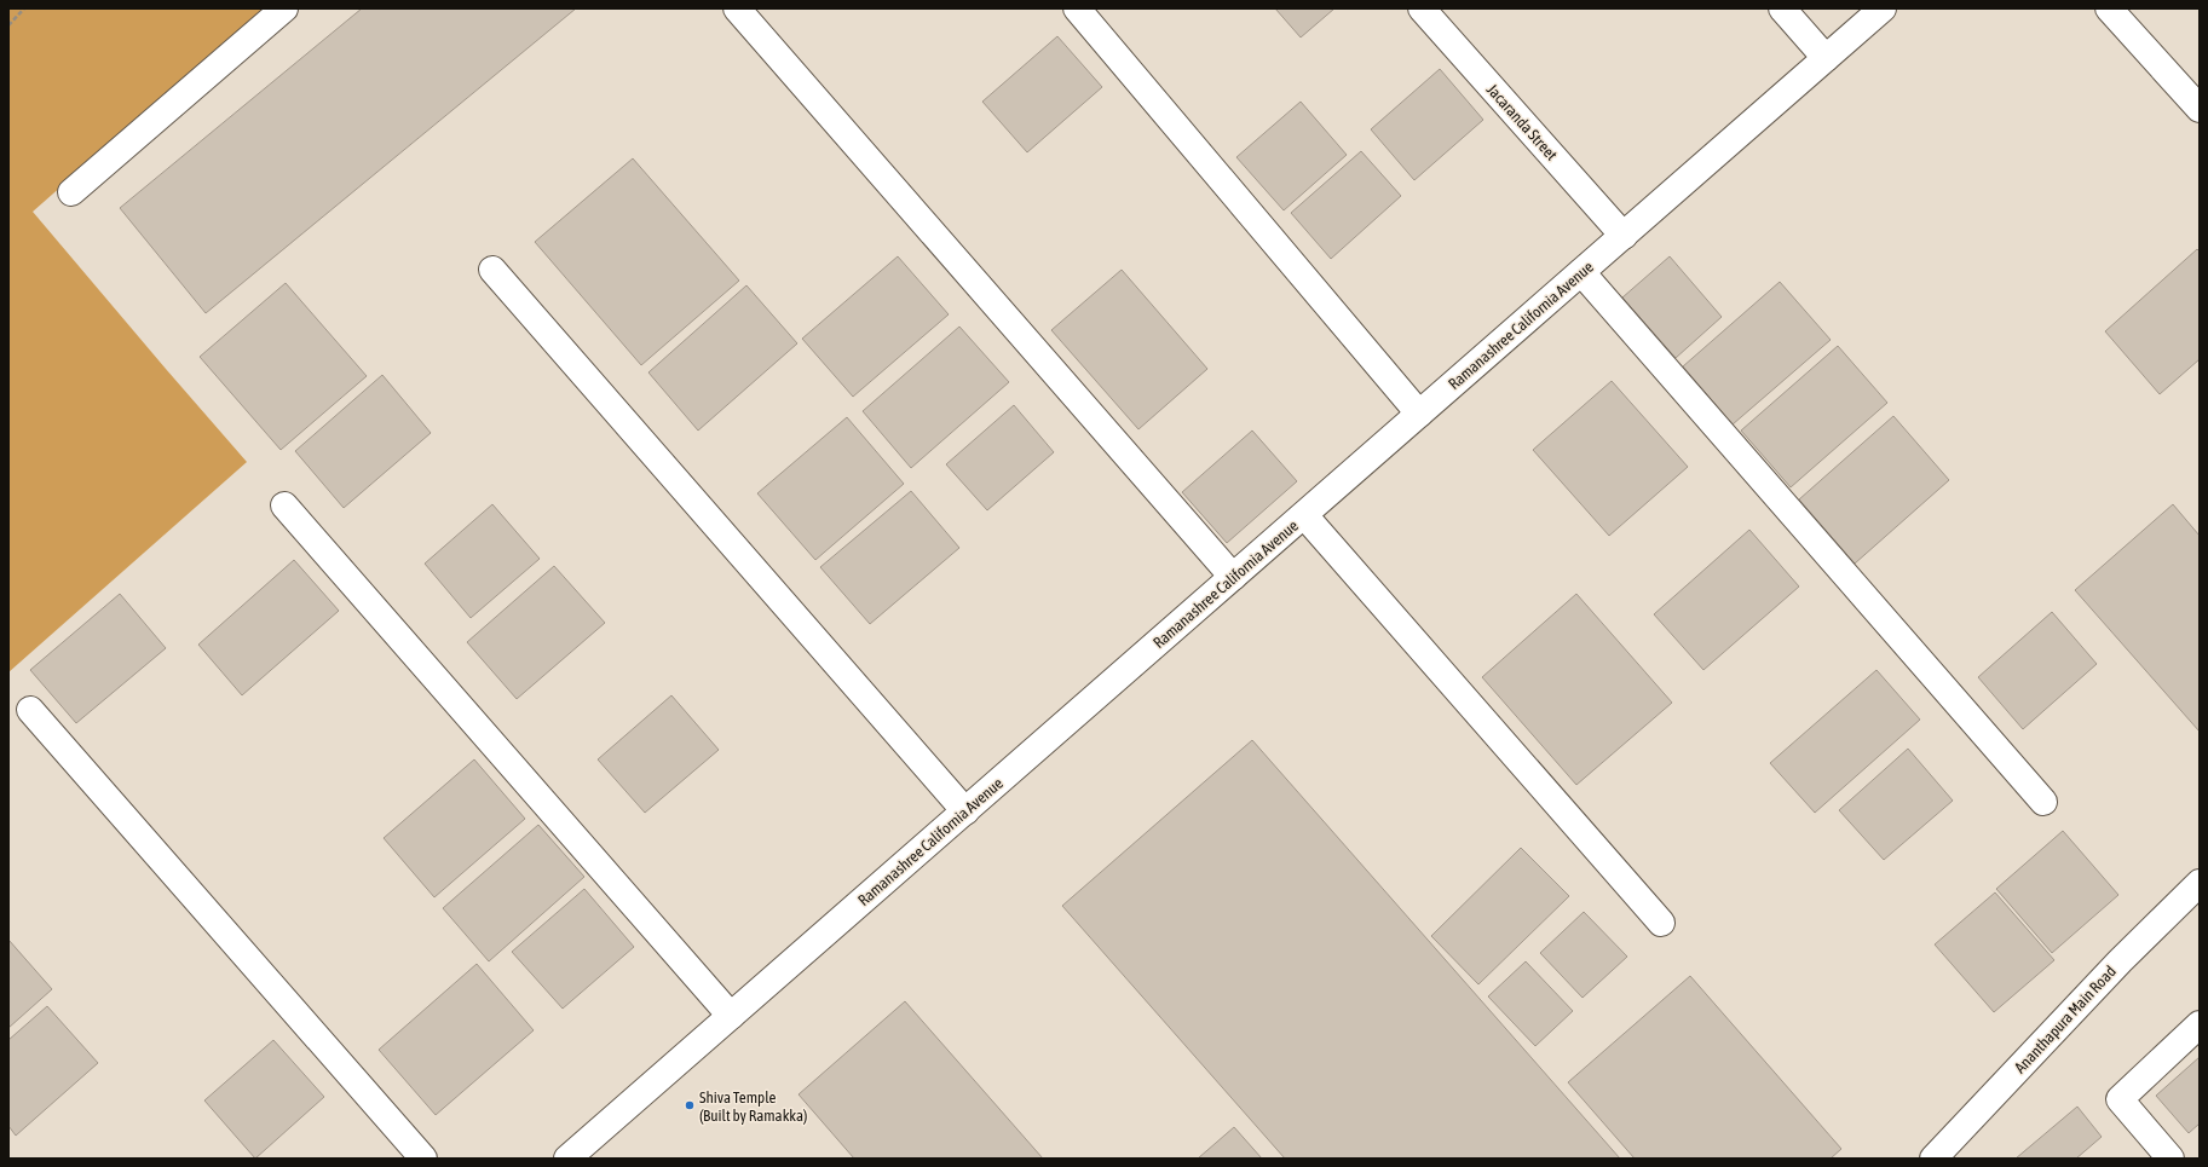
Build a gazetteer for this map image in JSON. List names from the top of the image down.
{
  "streets": {
    "street": ["Jacaranda Street", "Ramanashree California Avenue", "Ananthapura Main Road"]
  },
  "crossings": [
    ["Jacaranda Street", "Ramanashree California Avenue"]
  ],
  "places": ["Shiva Temple (Built by Ramakka)"]
}
